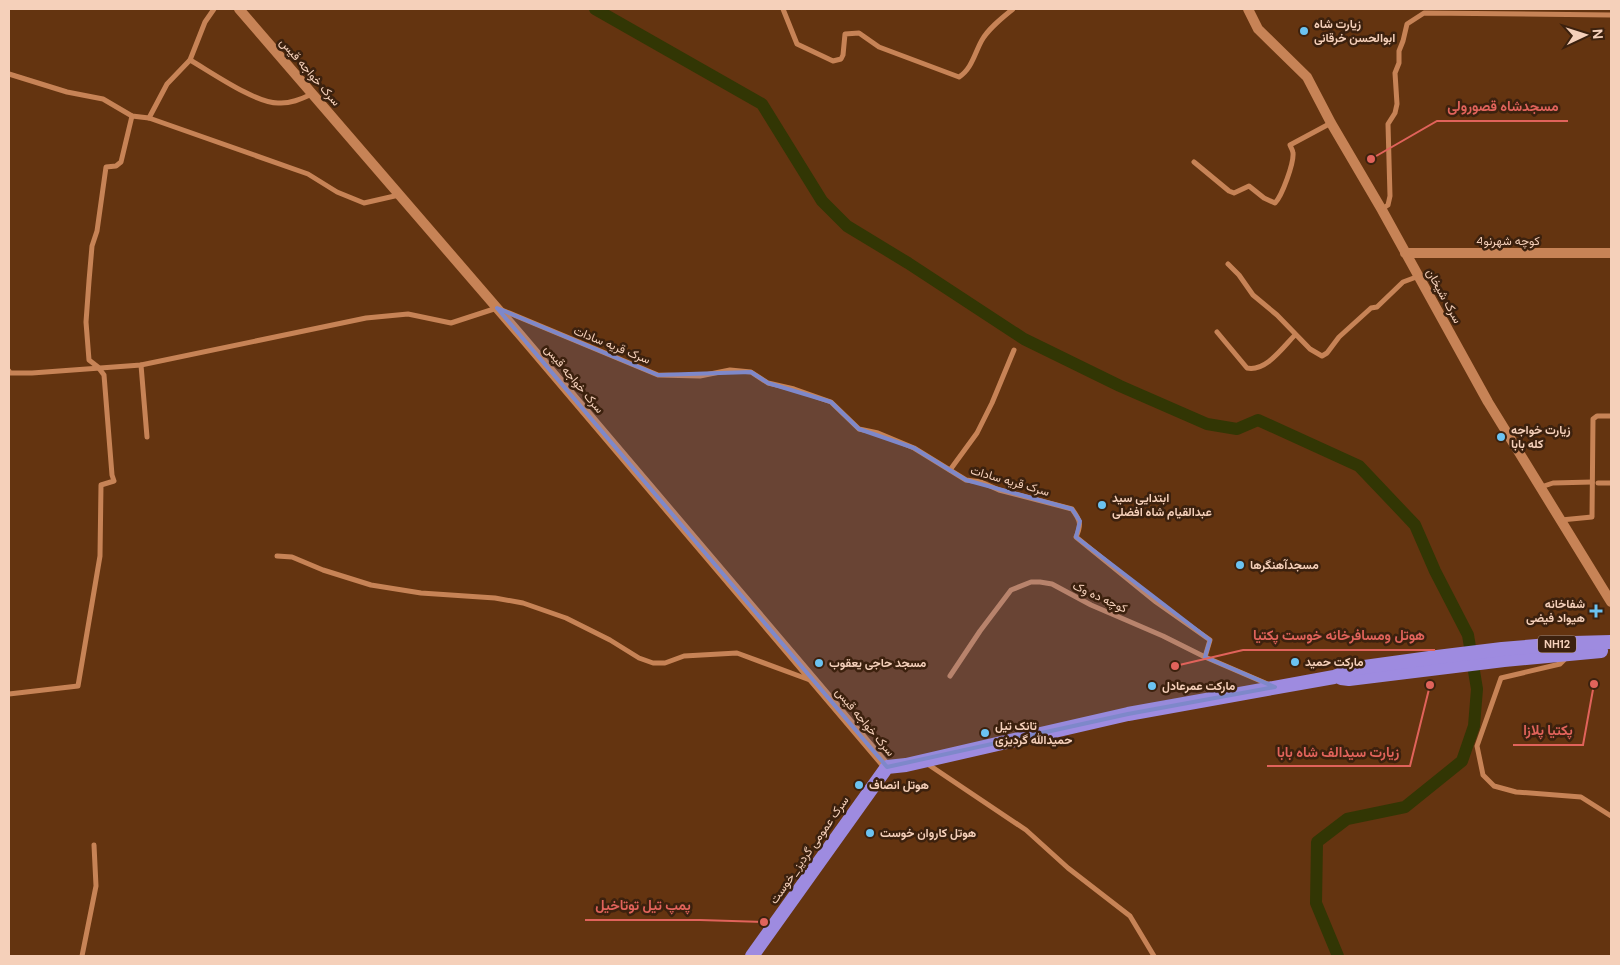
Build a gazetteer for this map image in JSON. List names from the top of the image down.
{
  "streets": {
    "highway": ["NH12", "سرک عمومی گردیز_خوست"],
    "street": [
      "سرک خواجه قیس",
      "کوچه شهرنو4",
      "سرک شیخان",
      "سرک قریه سادات",
      "کوچه ده وک"
    ]
  },
  "crossings": [
    ["سرک خواجه قیس", "سرک قریه سادات"],
    ["سرک خواجه قیس", "NH12"],
    ["سرک خواجه قیس", "سرک عمومی گردیز_خوست"],
    ["کوچه شهرنو4", "سرک شیخان"],
    ["سرک قریه سادات", "کوچه ده وک"],
    ["کوچه ده وک", "NH12"],
    ["NH12", "سرک عمومی گردیز_خوست"]
  ],
  "places": {
    "other": [
      "زیارت شاه ابوالحسن خرقانی",
      "مسجدشاه قصورولی",
      "زیارت خواجه کله بابا",
      "ابتدایی سید عبدالقیام شاه افضلی",
      "مسجدآهنگرها",
      "مارکت حمید",
      "مسجد حاجی یعقوب",
      "هوتل ومسافرخانه خوست پکتیا",
      "پکتیا پلازا",
      "زیارت سیدالف شاه بابا",
      "مارکت عمرعادل",
      "تانک تیل حمیدالله گردیزی",
      "هوتل انصاف",
      "هوتل کاروان خوست",
      "پمپ تیل توتاخیل"
    ],
    "health": ["شفاخانه هیواد فیضی"]
  },
  "north": "right"
}
